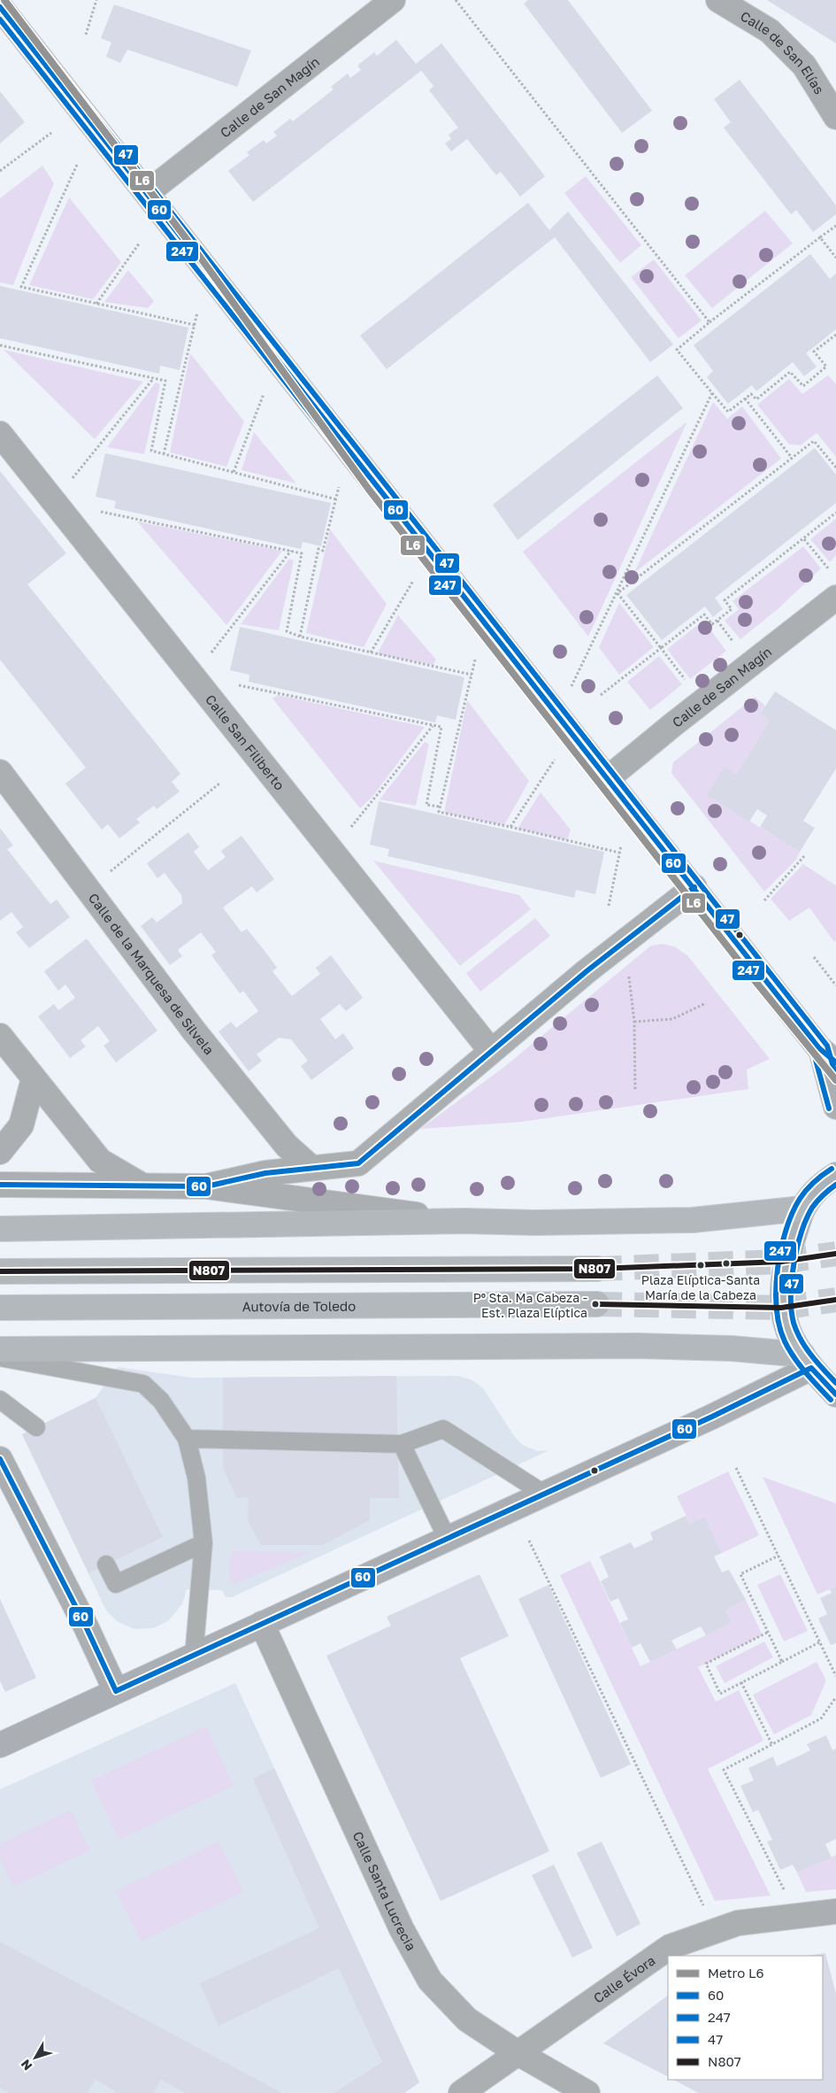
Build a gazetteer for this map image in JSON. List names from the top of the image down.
{
  "streets": {
    "highway": ["Autovía de Toledo"],
    "street": [
      "Calle de San Elías",
      "Calle de San Magín",
      "Calle San Filiberto",
      "Calle de la Marquesa de Silvela",
      "Calle Santa Lucrecia",
      "Calle Évora"
    ]
  },
  "crossings": [
    ["Calle Santa Lucrecia", "Calle Évora"]
  ],
  "places": ["Plaza Elíptica-Santa María de la Cabeza", "Pº Sta. Mª Cabeza - Est. Plaza Elíptica"],
  "lines": [
    "metro line L6",
    "transit line 47",
    "transit line 60",
    "transit line 247",
    "transit line N807"
  ],
  "legend": [
    "Metro L6",
    "60",
    "247",
    "47",
    "N807"
  ],
  "north": "bottom left"
}
